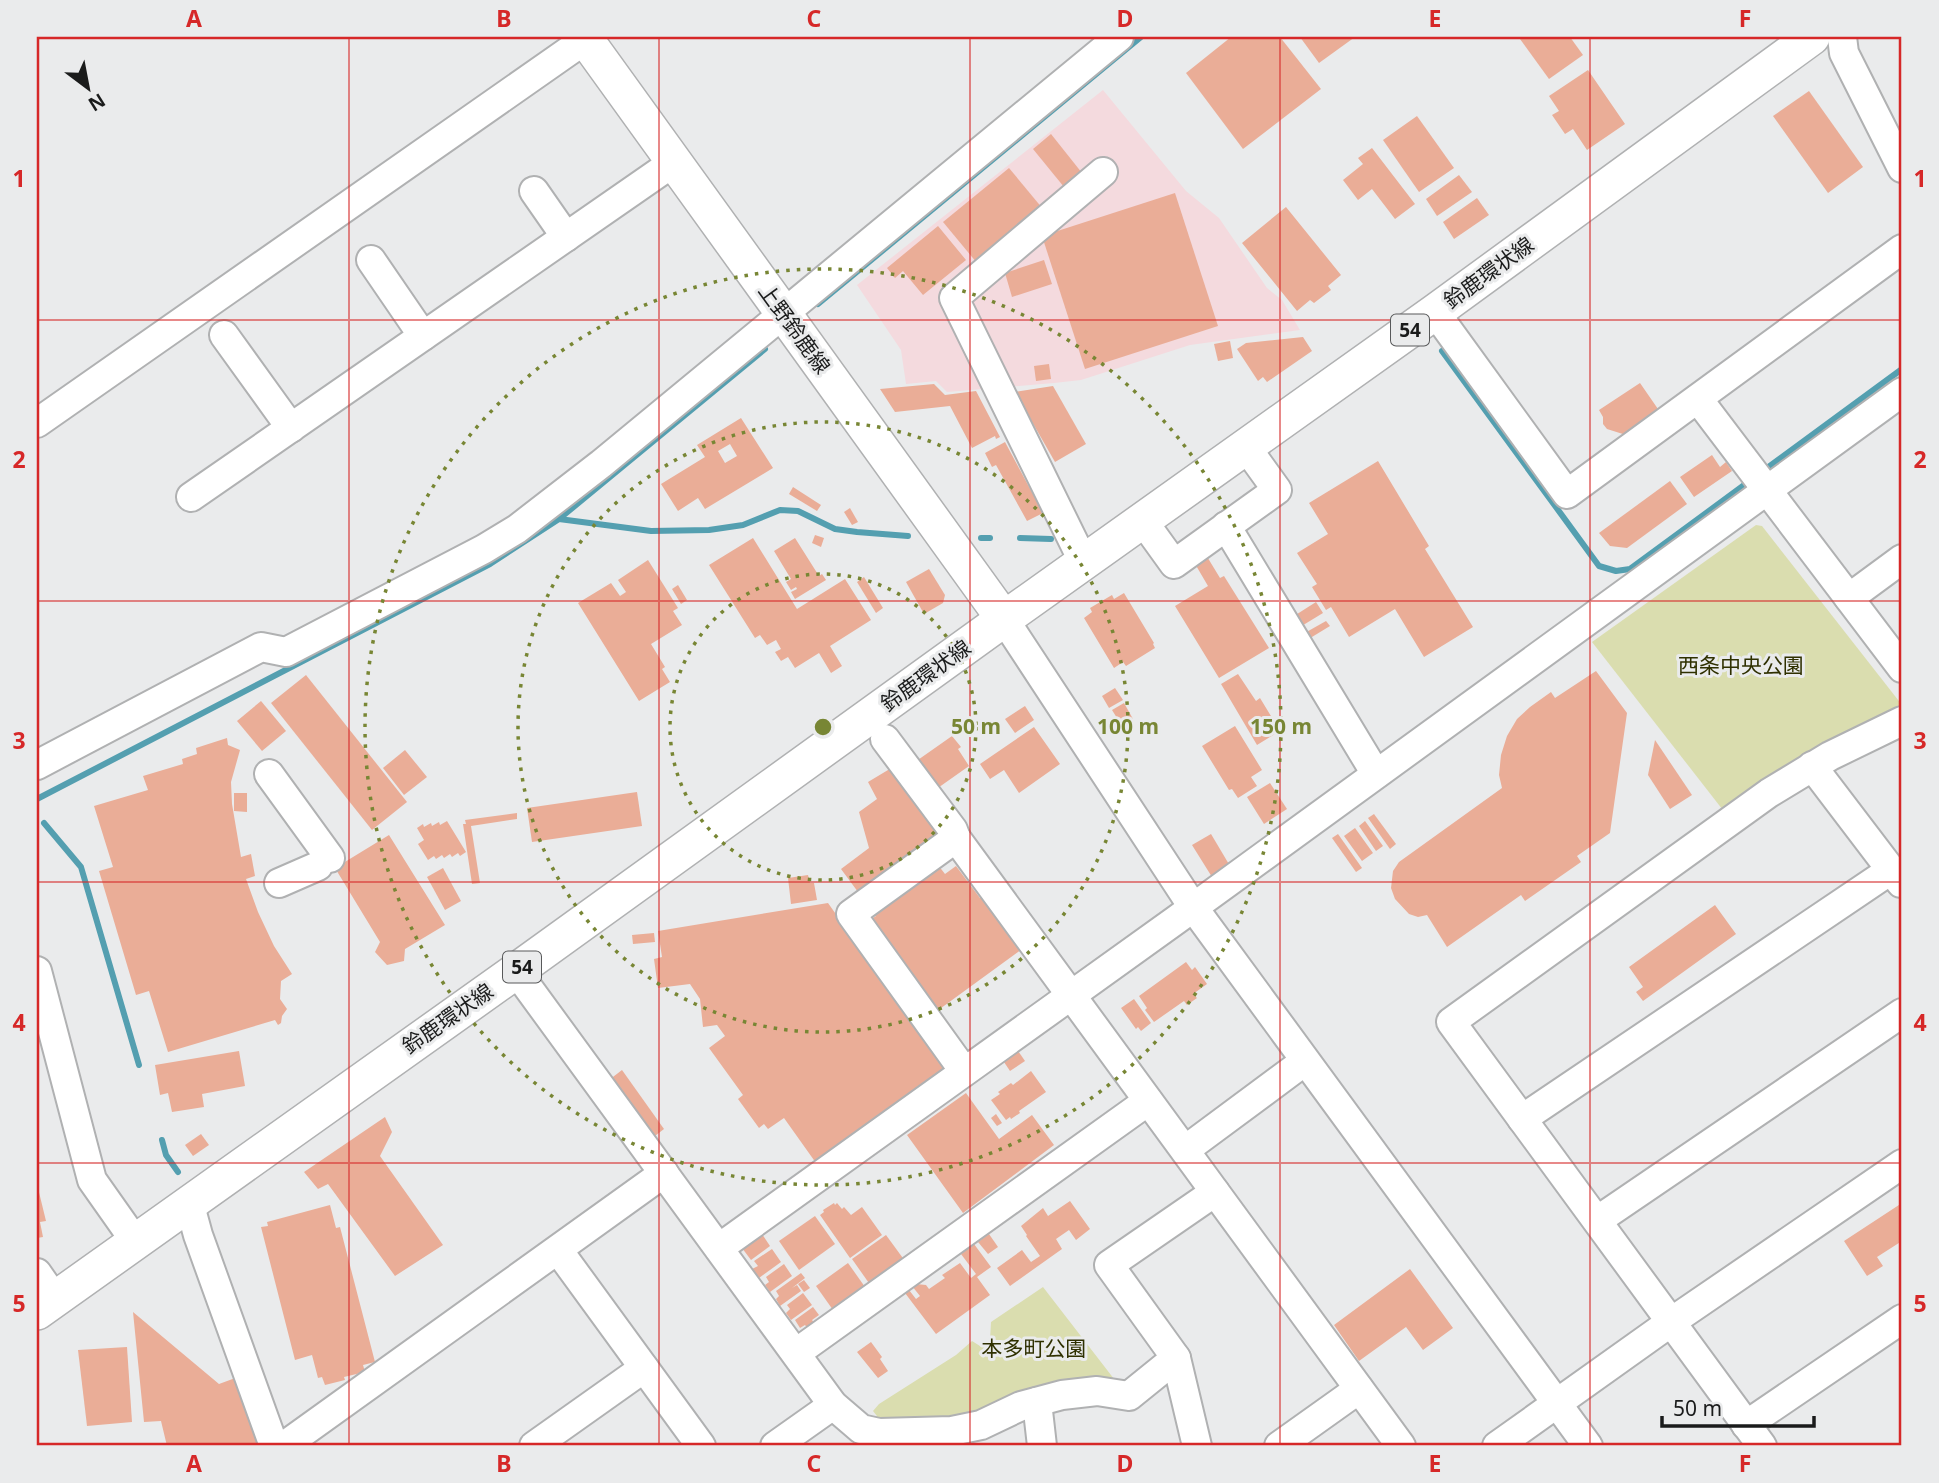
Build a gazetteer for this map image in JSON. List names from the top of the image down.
{
  "streets": {
    "main road": ["鈴鹿環状線", "上野鈴鹿線", "54"]
  },
  "crossings": [
    ["鈴鹿環状線", "上野鈴鹿線"]
  ],
  "parks": ["西条中央公園", "本多町公園"],
  "scale_bar": "50 m",
  "north": "bottom right",
  "grid": {
    "columns": [
      "A",
      "B",
      "C",
      "D",
      "E",
      "F"
    ],
    "rows": [
      "1",
      "2",
      "3",
      "4",
      "5"
    ]
  },
  "rings": ["50 m", "100 m", "150 m"]
}
